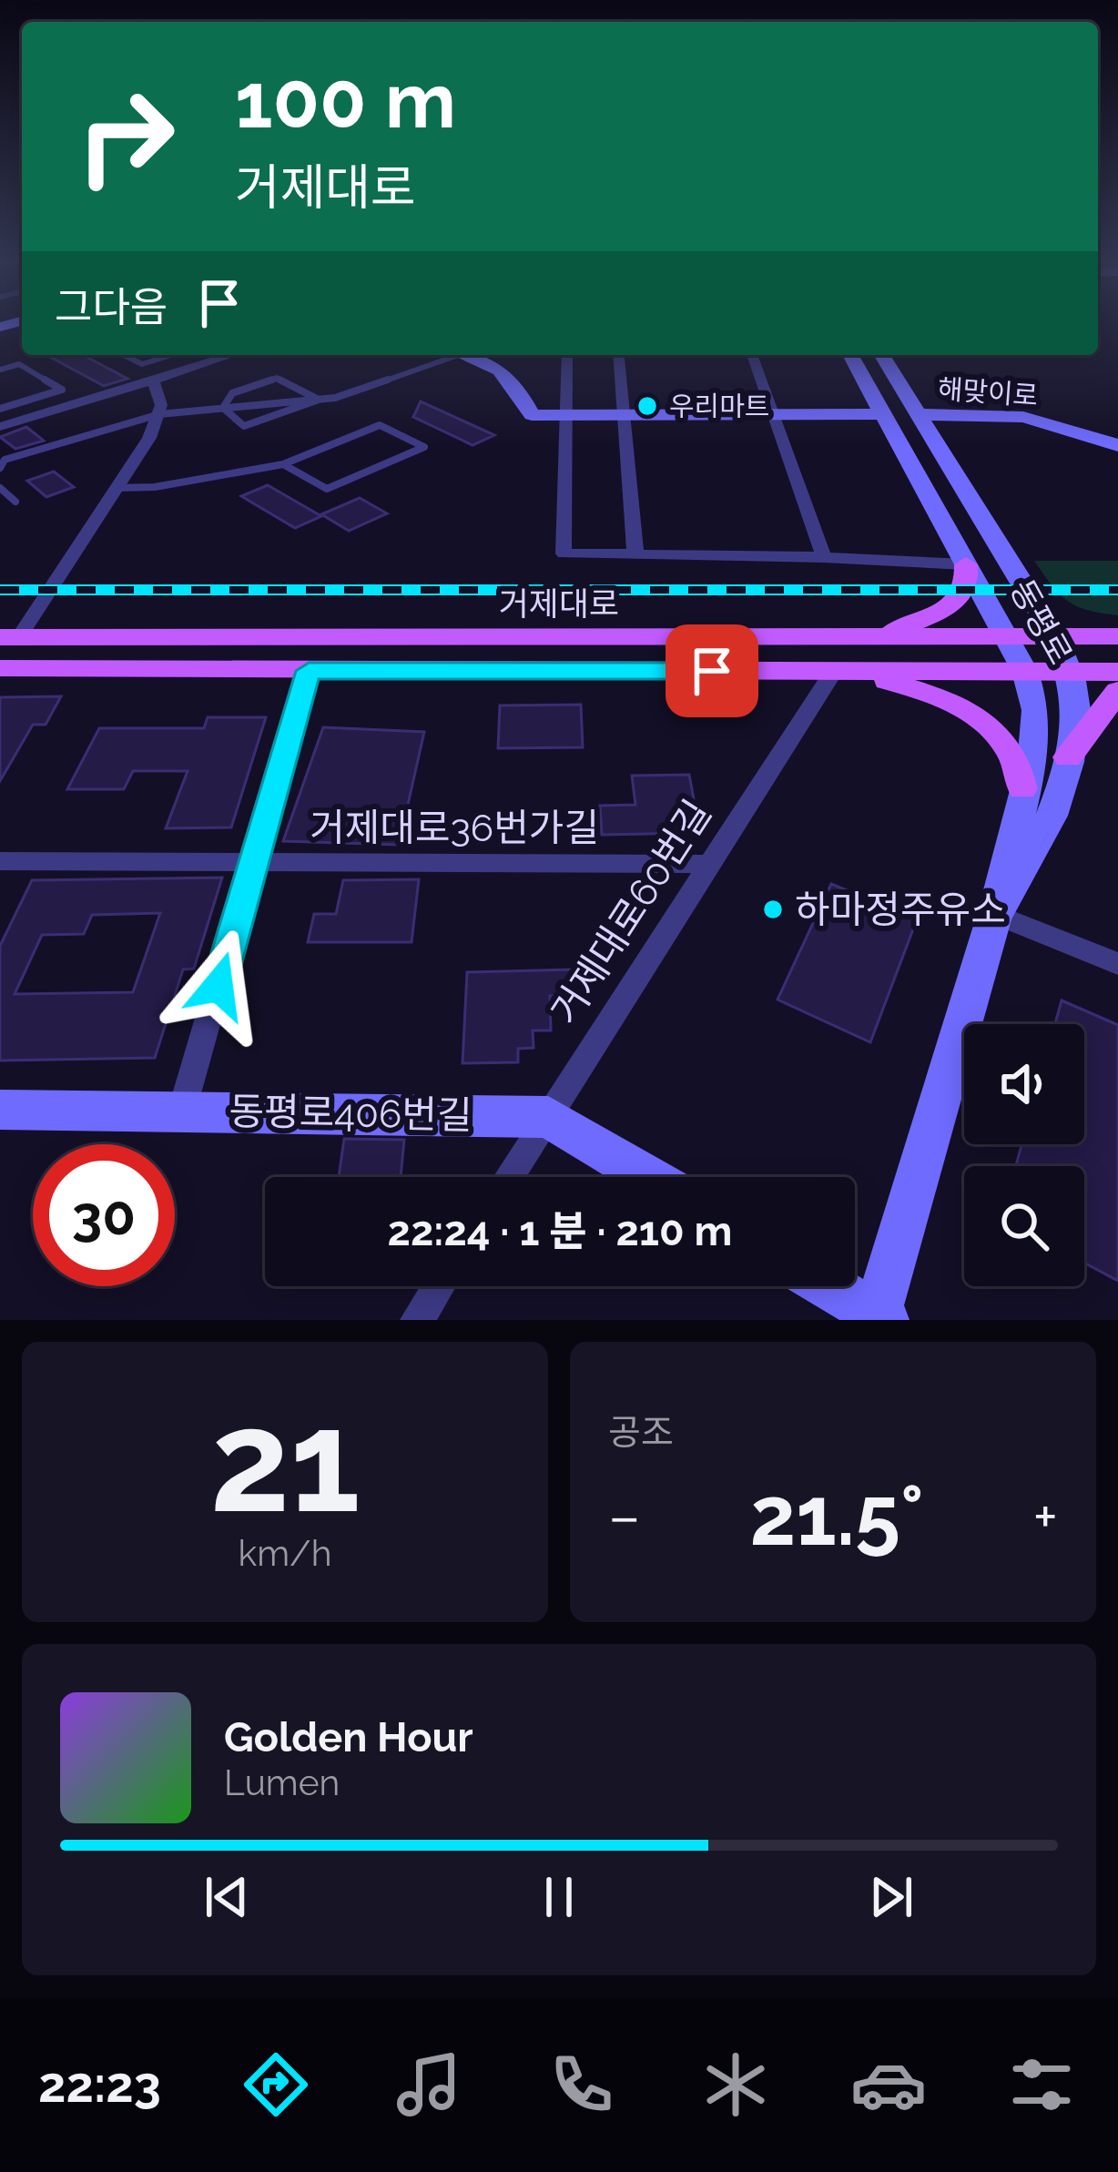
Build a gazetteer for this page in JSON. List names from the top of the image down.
{
  "streets": {
    "main road": [
      "해맞이로",
      "거제대로",
      "동평로",
      "동평로406번길"
    ],
    "street": ["거제대로36번가길", "거제대로60번길"]
  },
  "crossings": [
    ["해맞이로", "동평로"],
    ["거제대로", "동평로"],
    ["거제대로", "거제대로60번길"],
    ["거제대로36번가길", "거제대로60번길"],
    ["거제대로60번길", "동평로406번길"]
  ],
  "places": ["우리마트", "하마정주유소"],
  "page": {
    "turn": ["100 m", "거제대로"],
    "then": "그다음",
    "limit": "30",
    "trip": "22:24 · 1 분 · 210 m",
    "tile": [
      ["21", "km/h"],
      "공조"
    ],
    "heat": ["−", "21.5°", "+"],
    "song": ["Golden Hour", "Lumen"],
    "tabs": "22:23"
  }
}
